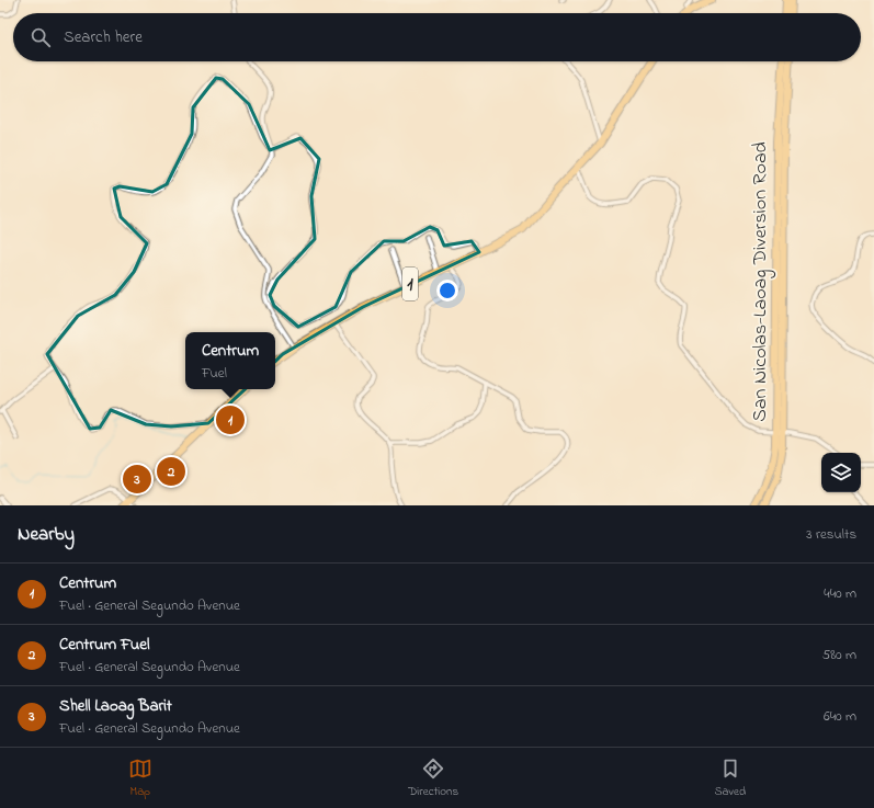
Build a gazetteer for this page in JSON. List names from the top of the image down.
{
  "streets": {
    "main road": ["San Nicolas-Laoag Diversion Road", "1"]
  },
  "page": {
    "search": "Search here",
    "popup": ["Centrum", "Fuel"],
    "pins": ["1", "2", "3"],
    "heading": ["Nearby", "3 results"],
    "list": [
      {
        "mark": "1",
        "name": "Centrum",
        "note": "Fuel · General Segundo Avenue",
        "value": "440 m"
      },
      {
        "mark": "2",
        "name": "Centrum Fuel",
        "note": "Fuel · General Segundo Avenue",
        "value": "580 m"
      },
      {
        "mark": "3",
        "name": "Shell Laoag Barit",
        "note": "Fuel · General Segundo Avenue",
        "value": "640 m"
      }
    ],
    "nav": ["Map", "Directions", "Saved"]
  }
}
